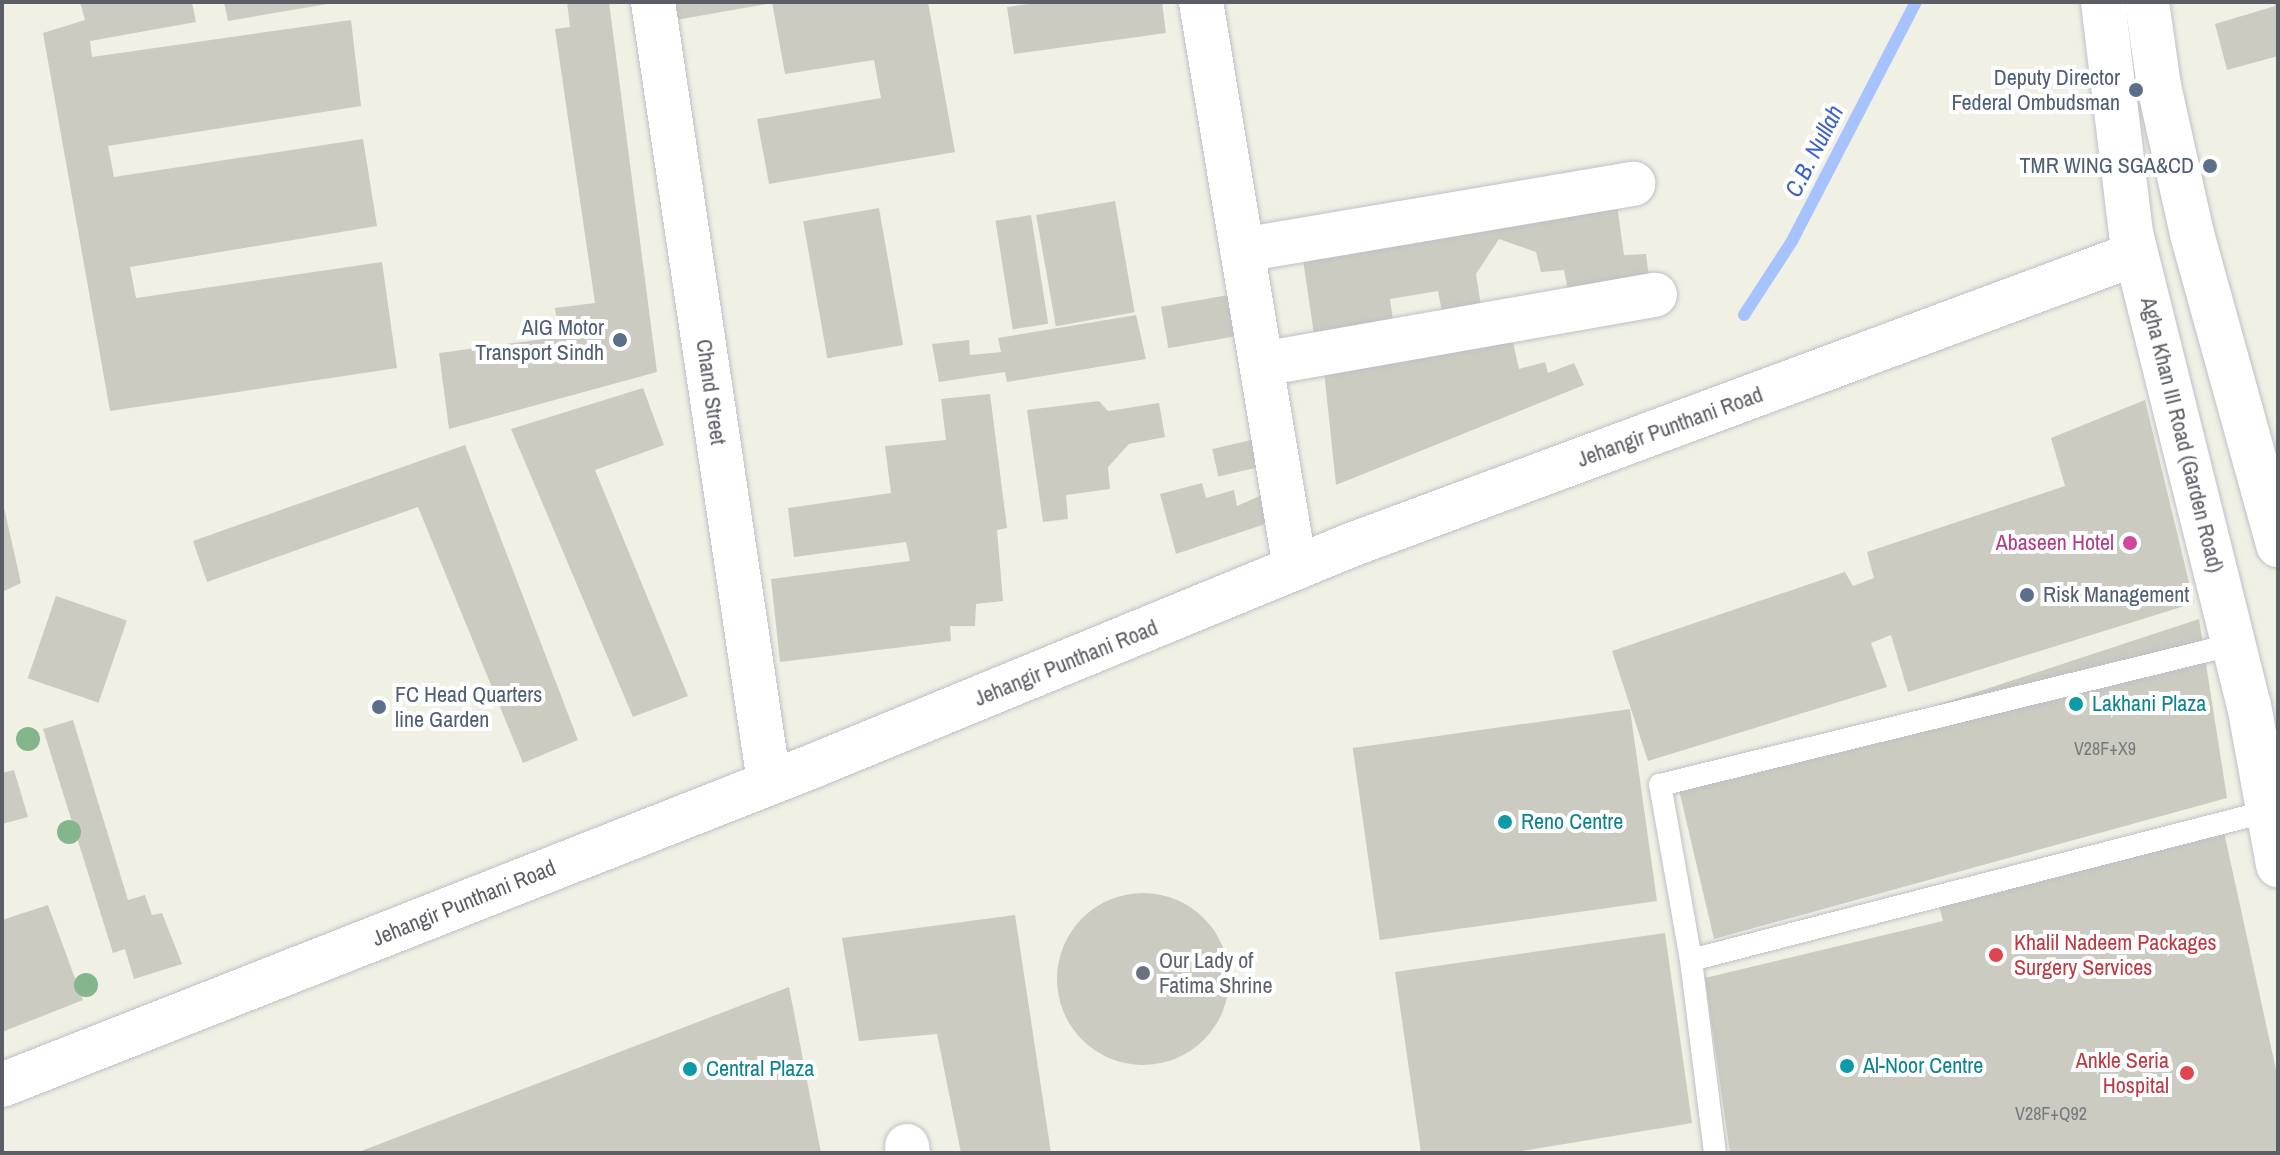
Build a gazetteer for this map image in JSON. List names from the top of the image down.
{
  "streets": {
    "street": ["Chand Street", "Jehangir Punthani Road", "Agha Khan III Road (Garden Road)"]
  },
  "crossings": [
    ["Chand Street", "Jehangir Punthani Road"],
    ["Jehangir Punthani Road", "Agha Khan III Road (Garden Road)"]
  ],
  "water": ["C.B. Nullah"],
  "places": [
    "Deputy Director Federal Ombudsman",
    "TMR WING SGA&CD",
    "AIG Motor Transport Sindh",
    "Abaseen Hotel",
    "Risk Management",
    "Lakhani Plaza",
    "FC Head Quarters line Garden",
    "Reno Centre",
    "Khalil Nadeem Packages Surgery Services",
    "Our Lady of Fatima Shrine",
    "Al-Noor Centre",
    "Central Plaza",
    "Ankle Seria Hospital"
  ],
  "house_numbers": ["V28F+X9", "V28F+Q92"]
}
